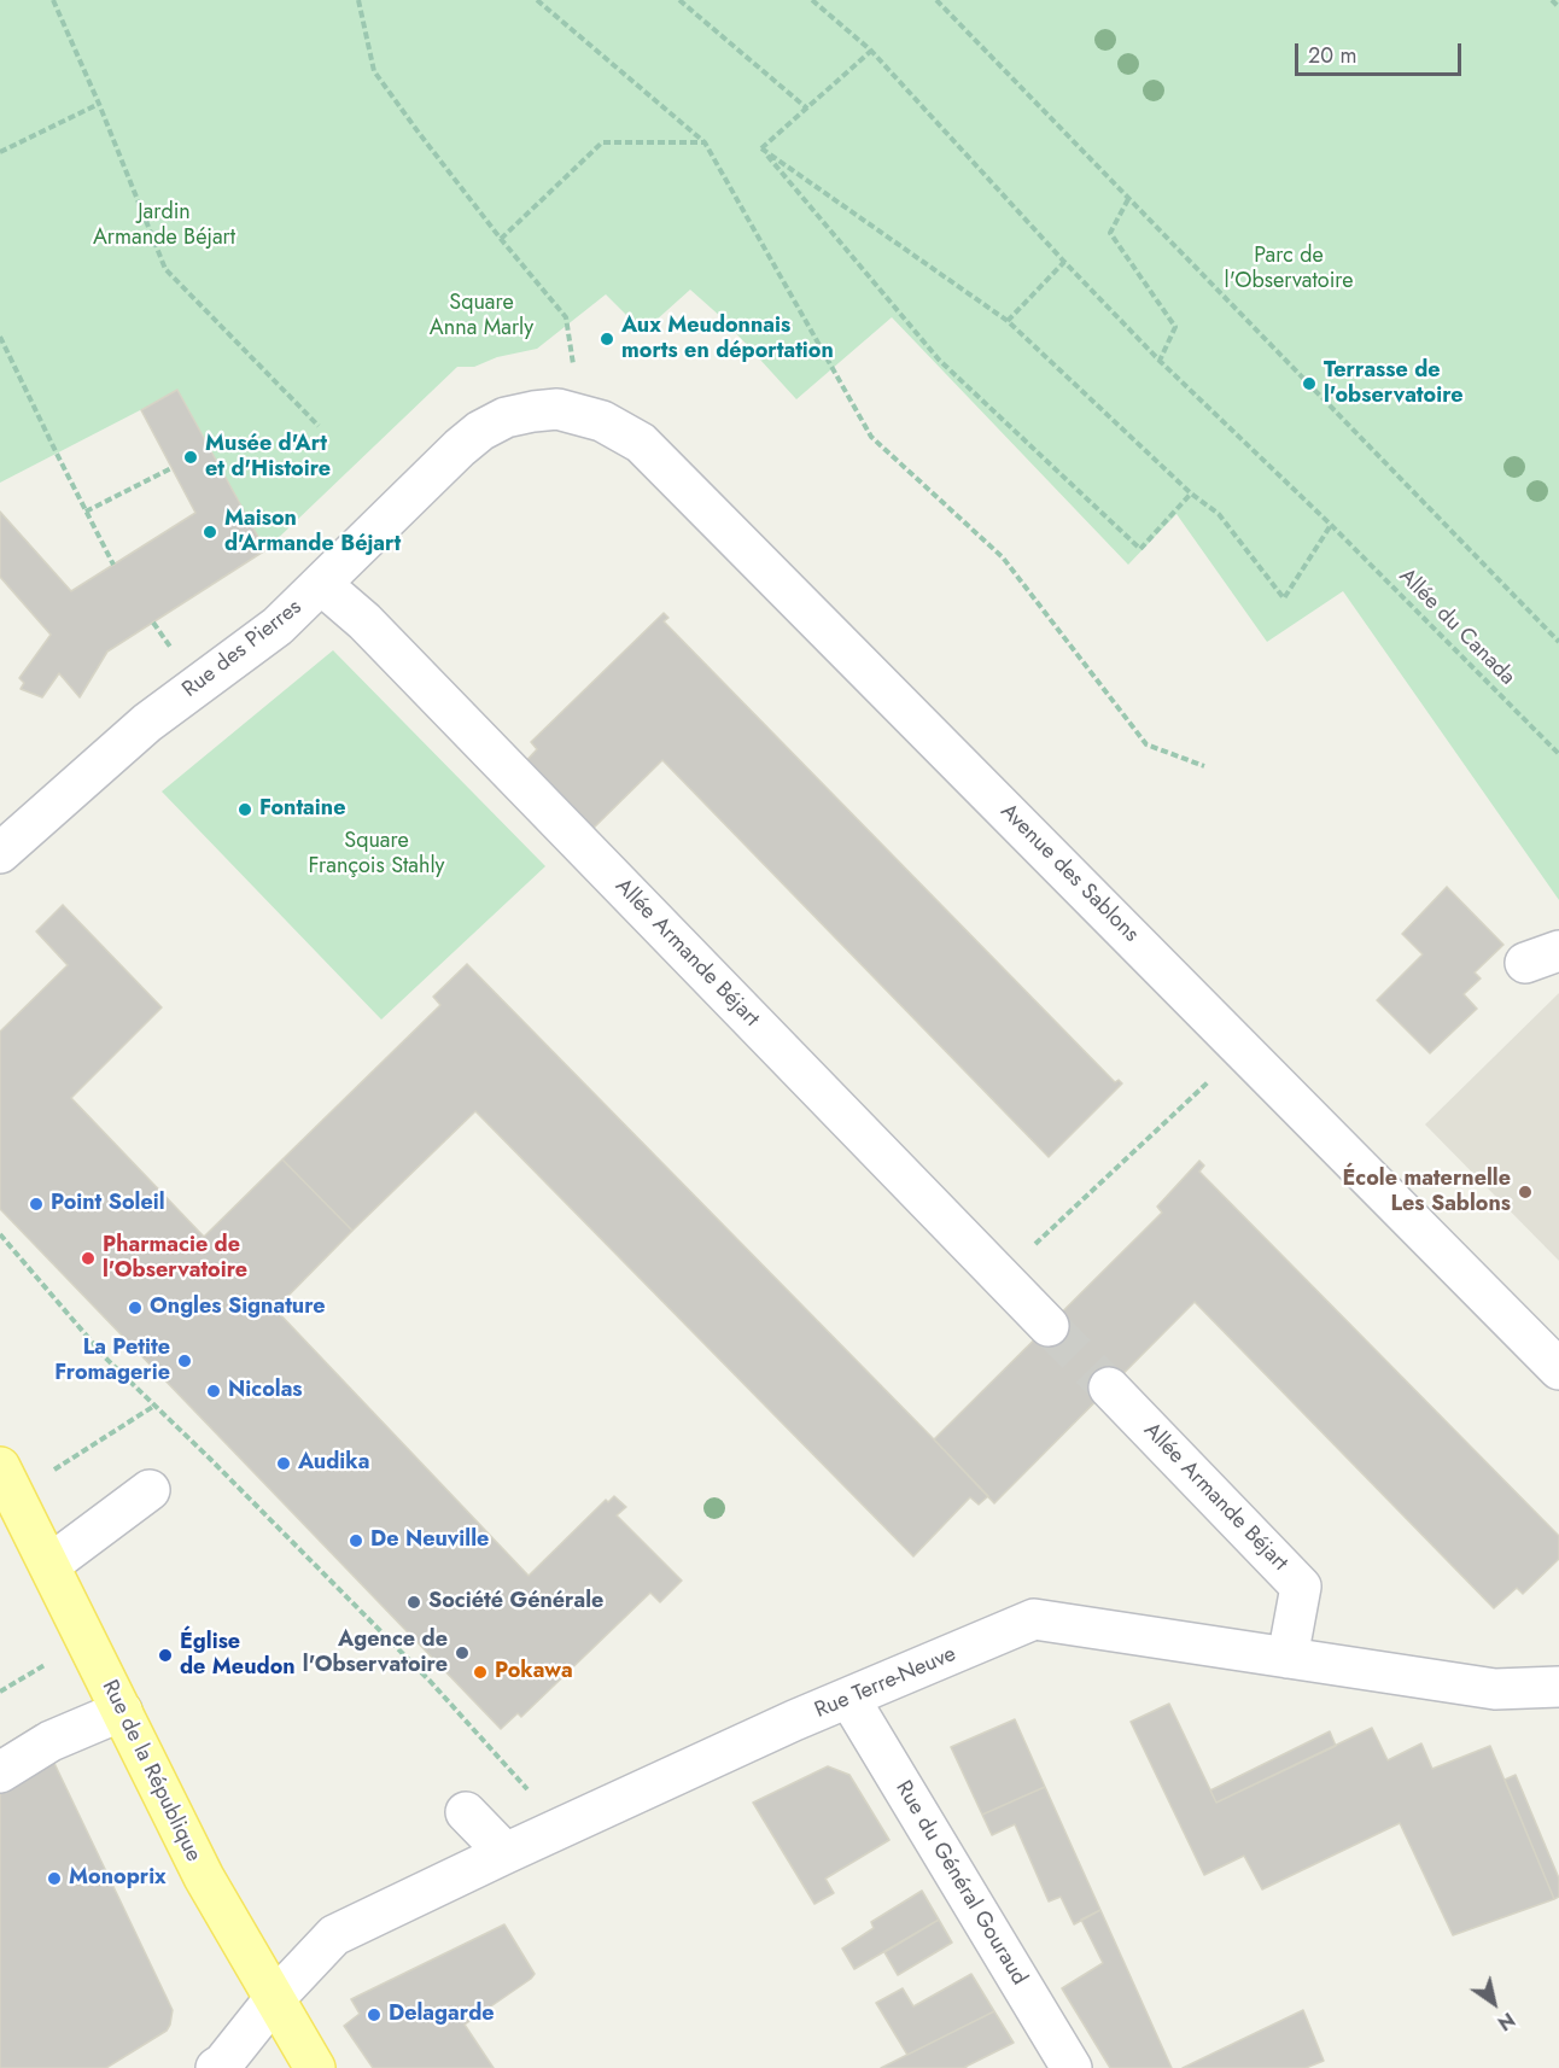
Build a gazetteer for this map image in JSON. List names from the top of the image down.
{
  "streets": {
    "main road": ["Rue de la République"],
    "street": [
      "Rue des Pierres",
      "Avenue des Sablons",
      "Allée Armande Béjart",
      "Rue Terre-Neuve",
      "Rue du Général Gouraud"
    ],
    "path": ["Allée du Canada"]
  },
  "crossings": [
    ["Rue des Pierres", "Avenue des Sablons"],
    ["Rue des Pierres", "Allée Armande Béjart"],
    ["Allée Armande Béjart", "Rue Terre-Neuve"],
    ["Rue Terre-Neuve", "Rue de la République"],
    ["Rue Terre-Neuve", "Rue du Général Gouraud"]
  ],
  "parks": [
    "Jardin Armande Béjart",
    "Parc de l'Observatoire",
    "Square Anna Marly",
    "Square François Stahly"
  ],
  "places": [
    "Aux Meudonnais morts en déportation",
    "Terrasse de l'observatoire",
    "Musée d'Art et d'Histoire",
    "Maison d'Armande Béjart",
    "Fontaine",
    "École maternelle Les Sablons",
    "Point Soleil",
    "Pharmacie de l'Observatoire",
    "Ongles Signature",
    "La Petite Fromagerie",
    "Nicolas",
    "Audika",
    "De Neuville",
    "Société Générale",
    "Agence de l'Observatoire",
    "Église de Meudon",
    "Pokawa",
    "Monoprix",
    "Delagarde"
  ],
  "scale_bar": "20 m",
  "north": "bottom right"
}
